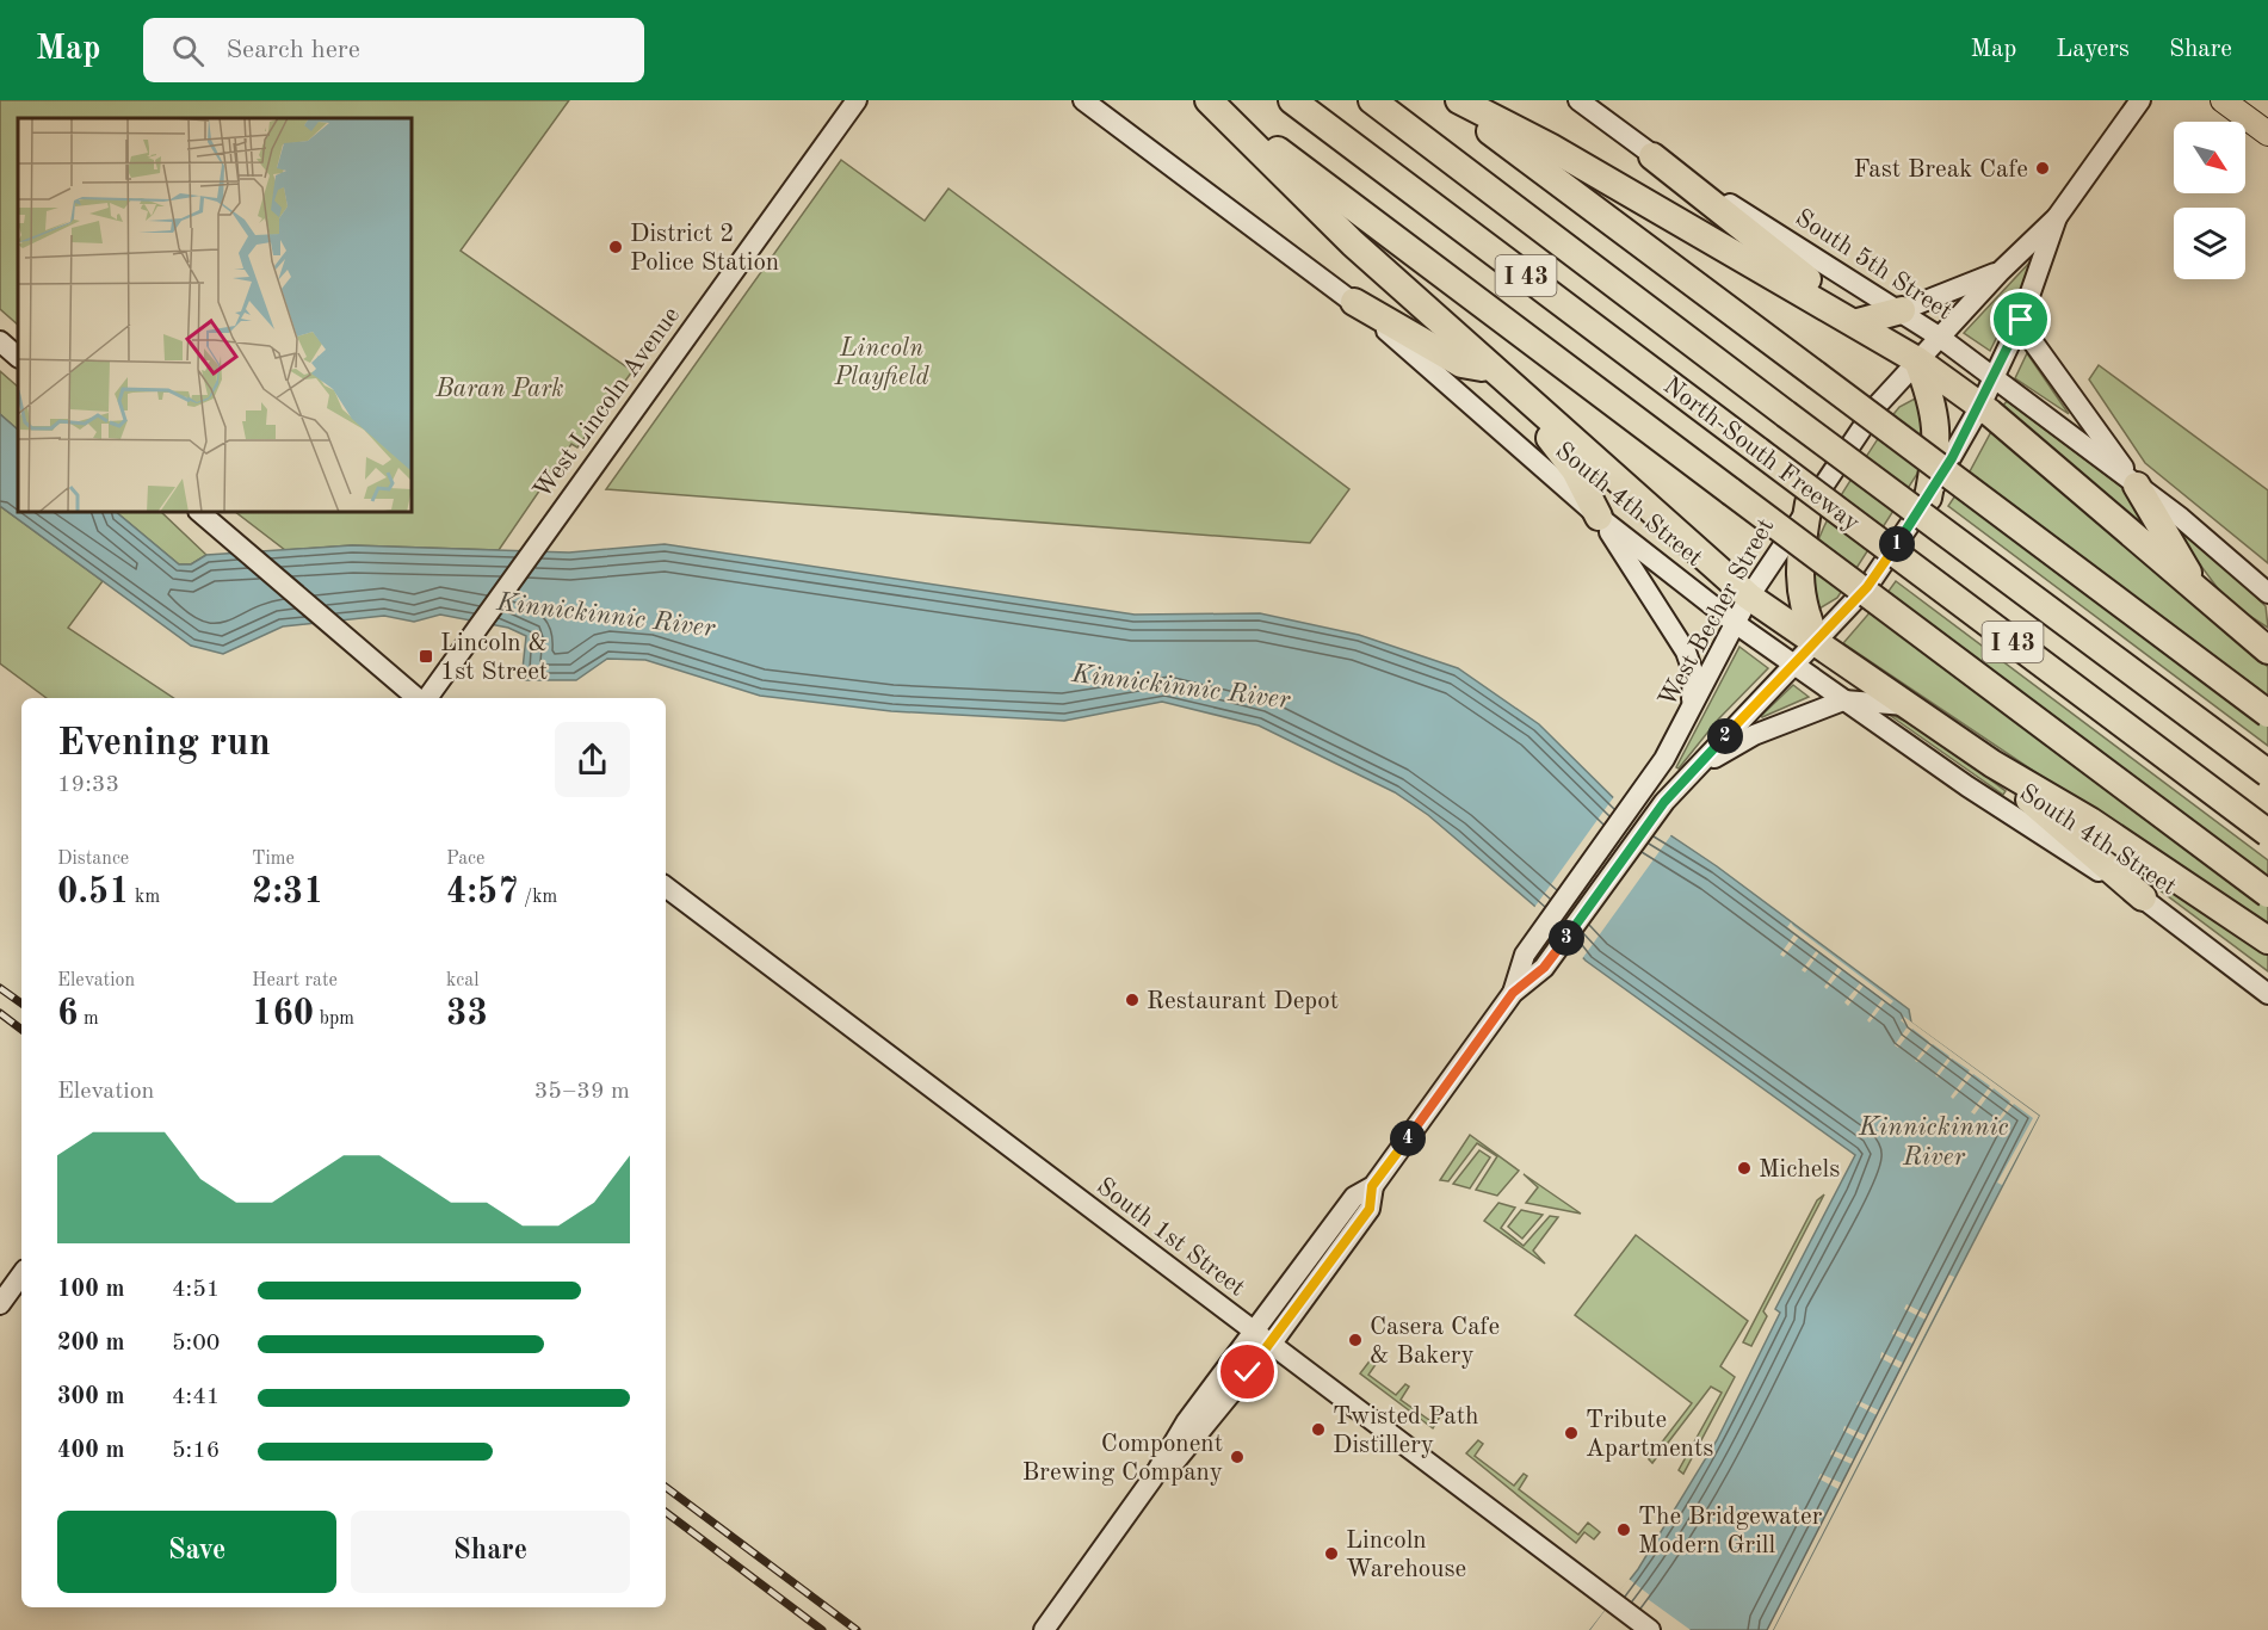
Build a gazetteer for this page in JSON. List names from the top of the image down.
{
  "streets": {
    "highway": ["I 43", "North-South Freeway"],
    "street": [
      "South 5th Street",
      "West Lincoln Avenue",
      "South 4th Street",
      "West Becher Street",
      "South 1st Street"
    ]
  },
  "crossings": [
    ["South 5th Street", "West Becher Street"],
    ["South 4th Street", "West Becher Street"],
    ["West Becher Street", "South 1st Street"]
  ],
  "water": ["Kinnickinnic River"],
  "parks": ["Lincoln Playfield", "Baran Park"],
  "places": {
    "other": [
      "Fast Break Cafe",
      "District 2 Police Station",
      "Restaurant Depot",
      "Michels",
      "Casera Cafe & Bakery",
      "Twisted Path Distillery",
      "Tribute Apartments",
      "Component Brewing Company",
      "The Bridgewater Modern Grill",
      "Lincoln Warehouse"
    ],
    "transit": ["Lincoln & 1st Street"]
  },
  "north": "bottom right",
  "page": {
    "header": "Map",
    "search": "Search here",
    "nav": ["Map", "Layers", "Share"],
    "pins": [
      "1",
      "2",
      "3",
      "4"
    ],
    "heading": ["Evening run", "19:33"],
    "stats": [
      ["Distance", "0.51 km"],
      ["Time", "2:31"],
      ["Pace", "4:57 /km"],
      ["Elevation", "6 m"],
      ["Heart rate", "160 bpm"],
      ["kcal", "33"]
    ],
    "chart": ["Elevation", "35–39 m"],
    "list": [
      {
        "name": "100 m",
        "note": "4:51"
      },
      {
        "name": "200 m",
        "note": "5:00"
      },
      {
        "name": "300 m",
        "note": "4:41"
      },
      {
        "name": "400 m",
        "note": "5:16"
      }
    ],
    "buttons": ["Save", "Share"]
  }
}
